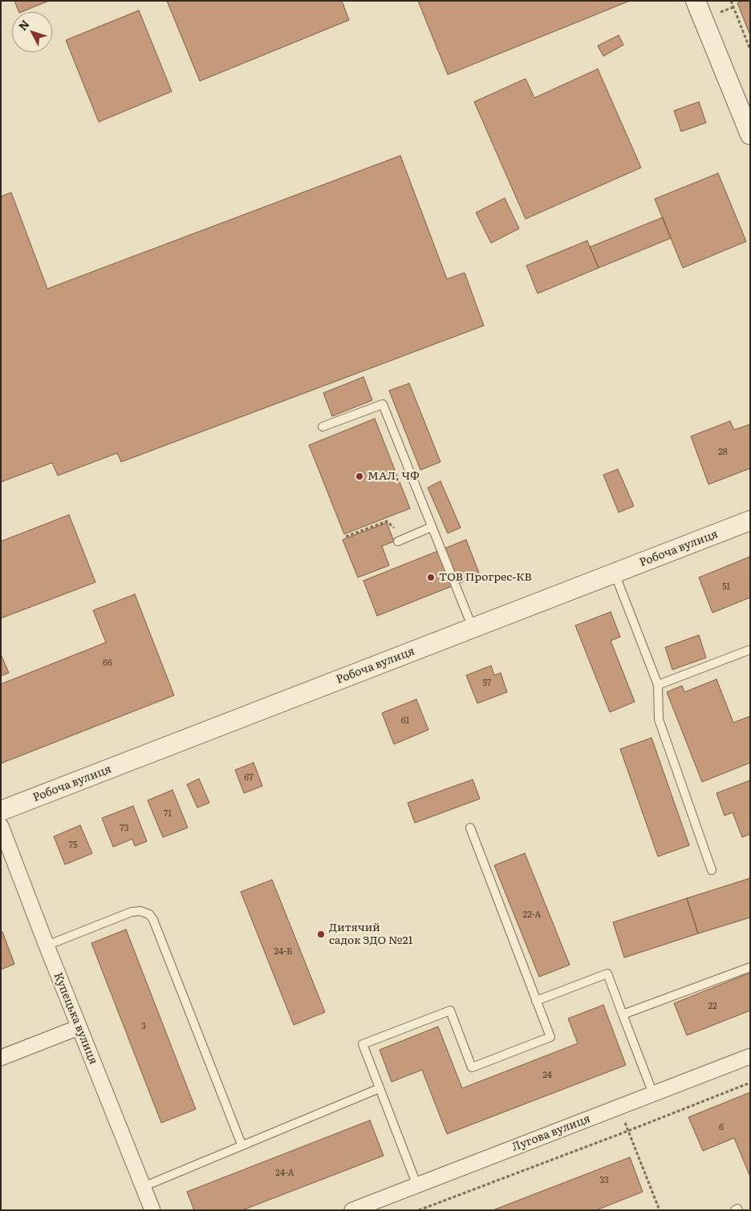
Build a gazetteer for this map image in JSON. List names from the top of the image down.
{
  "streets": {
    "street": ["Робоча вулиця", "Купецька вулиця", "Лугова вулиця"]
  },
  "places": ["МАЛ, ЧФ", "ТОВ Прогрес-КВ", "Дитячий садок ЗДО №21"],
  "house_numbers": [
    "28",
    "51",
    "66",
    "57",
    "61",
    "67",
    "71",
    "73",
    "75",
    "22-А",
    "24-Б",
    "22",
    "3",
    "24",
    "6",
    "24-А",
    "33"
  ],
  "north": "top left"
}
